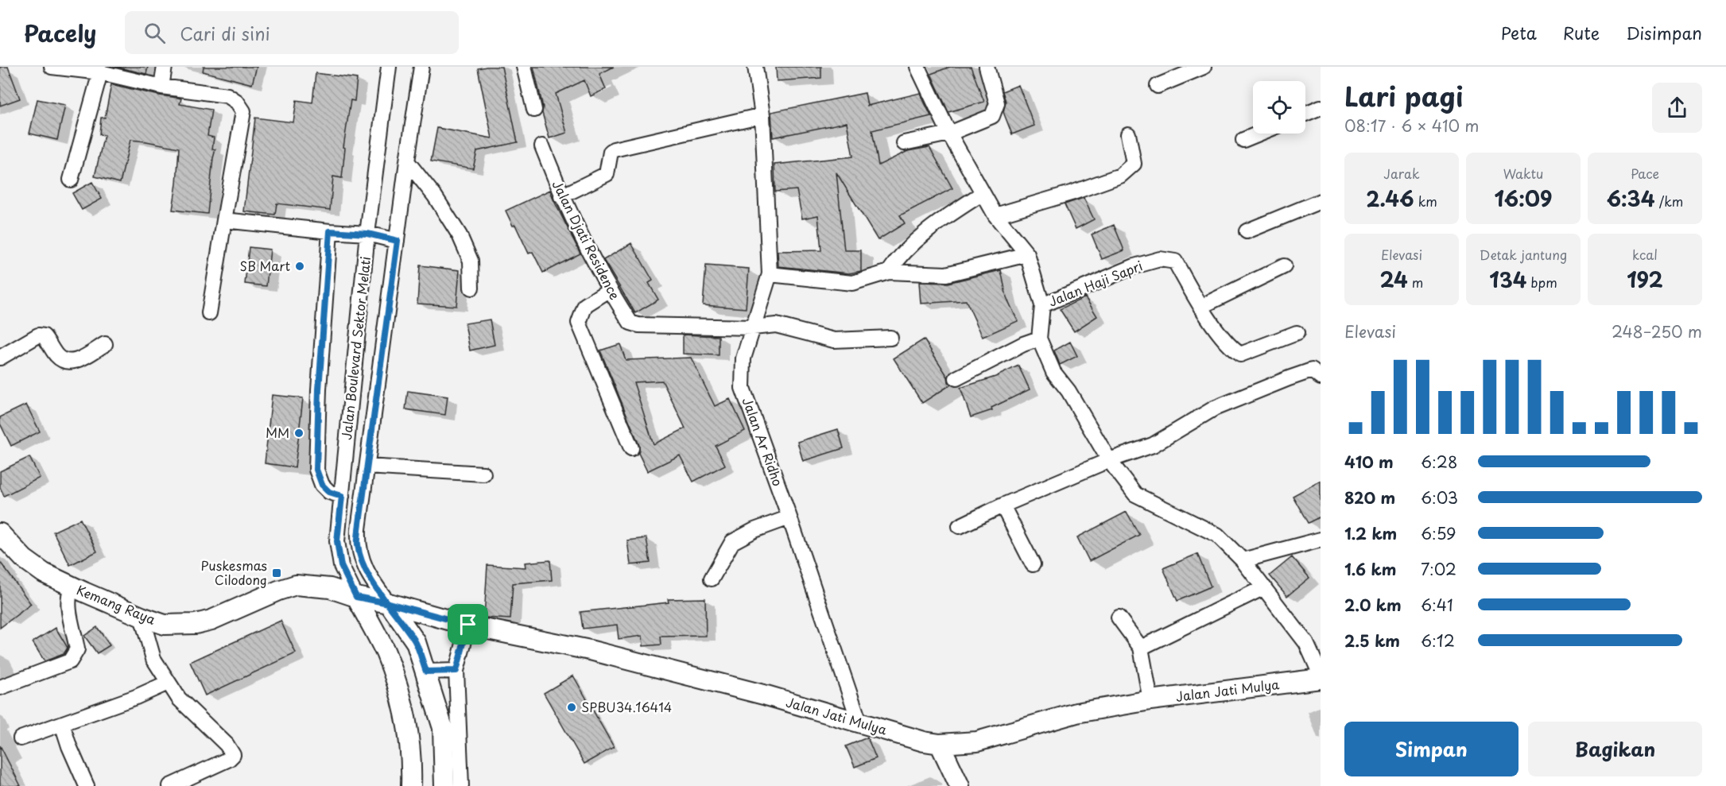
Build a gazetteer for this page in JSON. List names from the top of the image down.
{
  "streets": {
    "main road": ["Kemang Raya", "Jalan Jati Mulya"],
    "street": [
      "Jalan Djati Residence",
      "Jalan Haji Sapri",
      "Jalan Boulevard Sektor Melati",
      "Jalan Ar Ridho"
    ]
  },
  "crossings": [
    ["Jalan Djati Residence", "Jalan Ar Ridho"],
    ["Jalan Boulevard Sektor Melati", "Kemang Raya"],
    ["Jalan Boulevard Sektor Melati", "Jalan Jati Mulya"],
    ["Jalan Ar Ridho", "Jalan Jati Mulya"],
    ["Kemang Raya", "Jalan Jati Mulya"]
  ],
  "places": {
    "other": ["SB Mart", "MM", "SPBU34.16414"],
    "transit": ["Puskesmas Cilodong"]
  },
  "page": {
    "header": "Pacely",
    "search": "Cari di sini",
    "nav": ["Peta", "Rute", "Disimpan"],
    "heading": ["Lari pagi", "08:17 · 6 × 410 m"],
    "stats": [
      ["Jarak", "2.46 km"],
      ["Waktu", "16:09"],
      ["Pace", "6:34 /km"],
      ["Elevasi", "24 m"],
      ["Detak jantung", "134 bpm"],
      ["kcal", "192"]
    ],
    "chart": ["Elevasi", "248–250 m"],
    "list": [
      {
        "name": "410 m",
        "note": "6:28"
      },
      {
        "name": "820 m",
        "note": "6:03"
      },
      {
        "name": "1.2 km",
        "note": "6:59"
      },
      {
        "name": "1.6 km",
        "note": "7:02"
      },
      {
        "name": "2.0 km",
        "note": "6:41"
      },
      {
        "name": "2.5 km",
        "note": "6:12"
      }
    ],
    "buttons": ["Simpan", "Bagikan"]
  }
}
